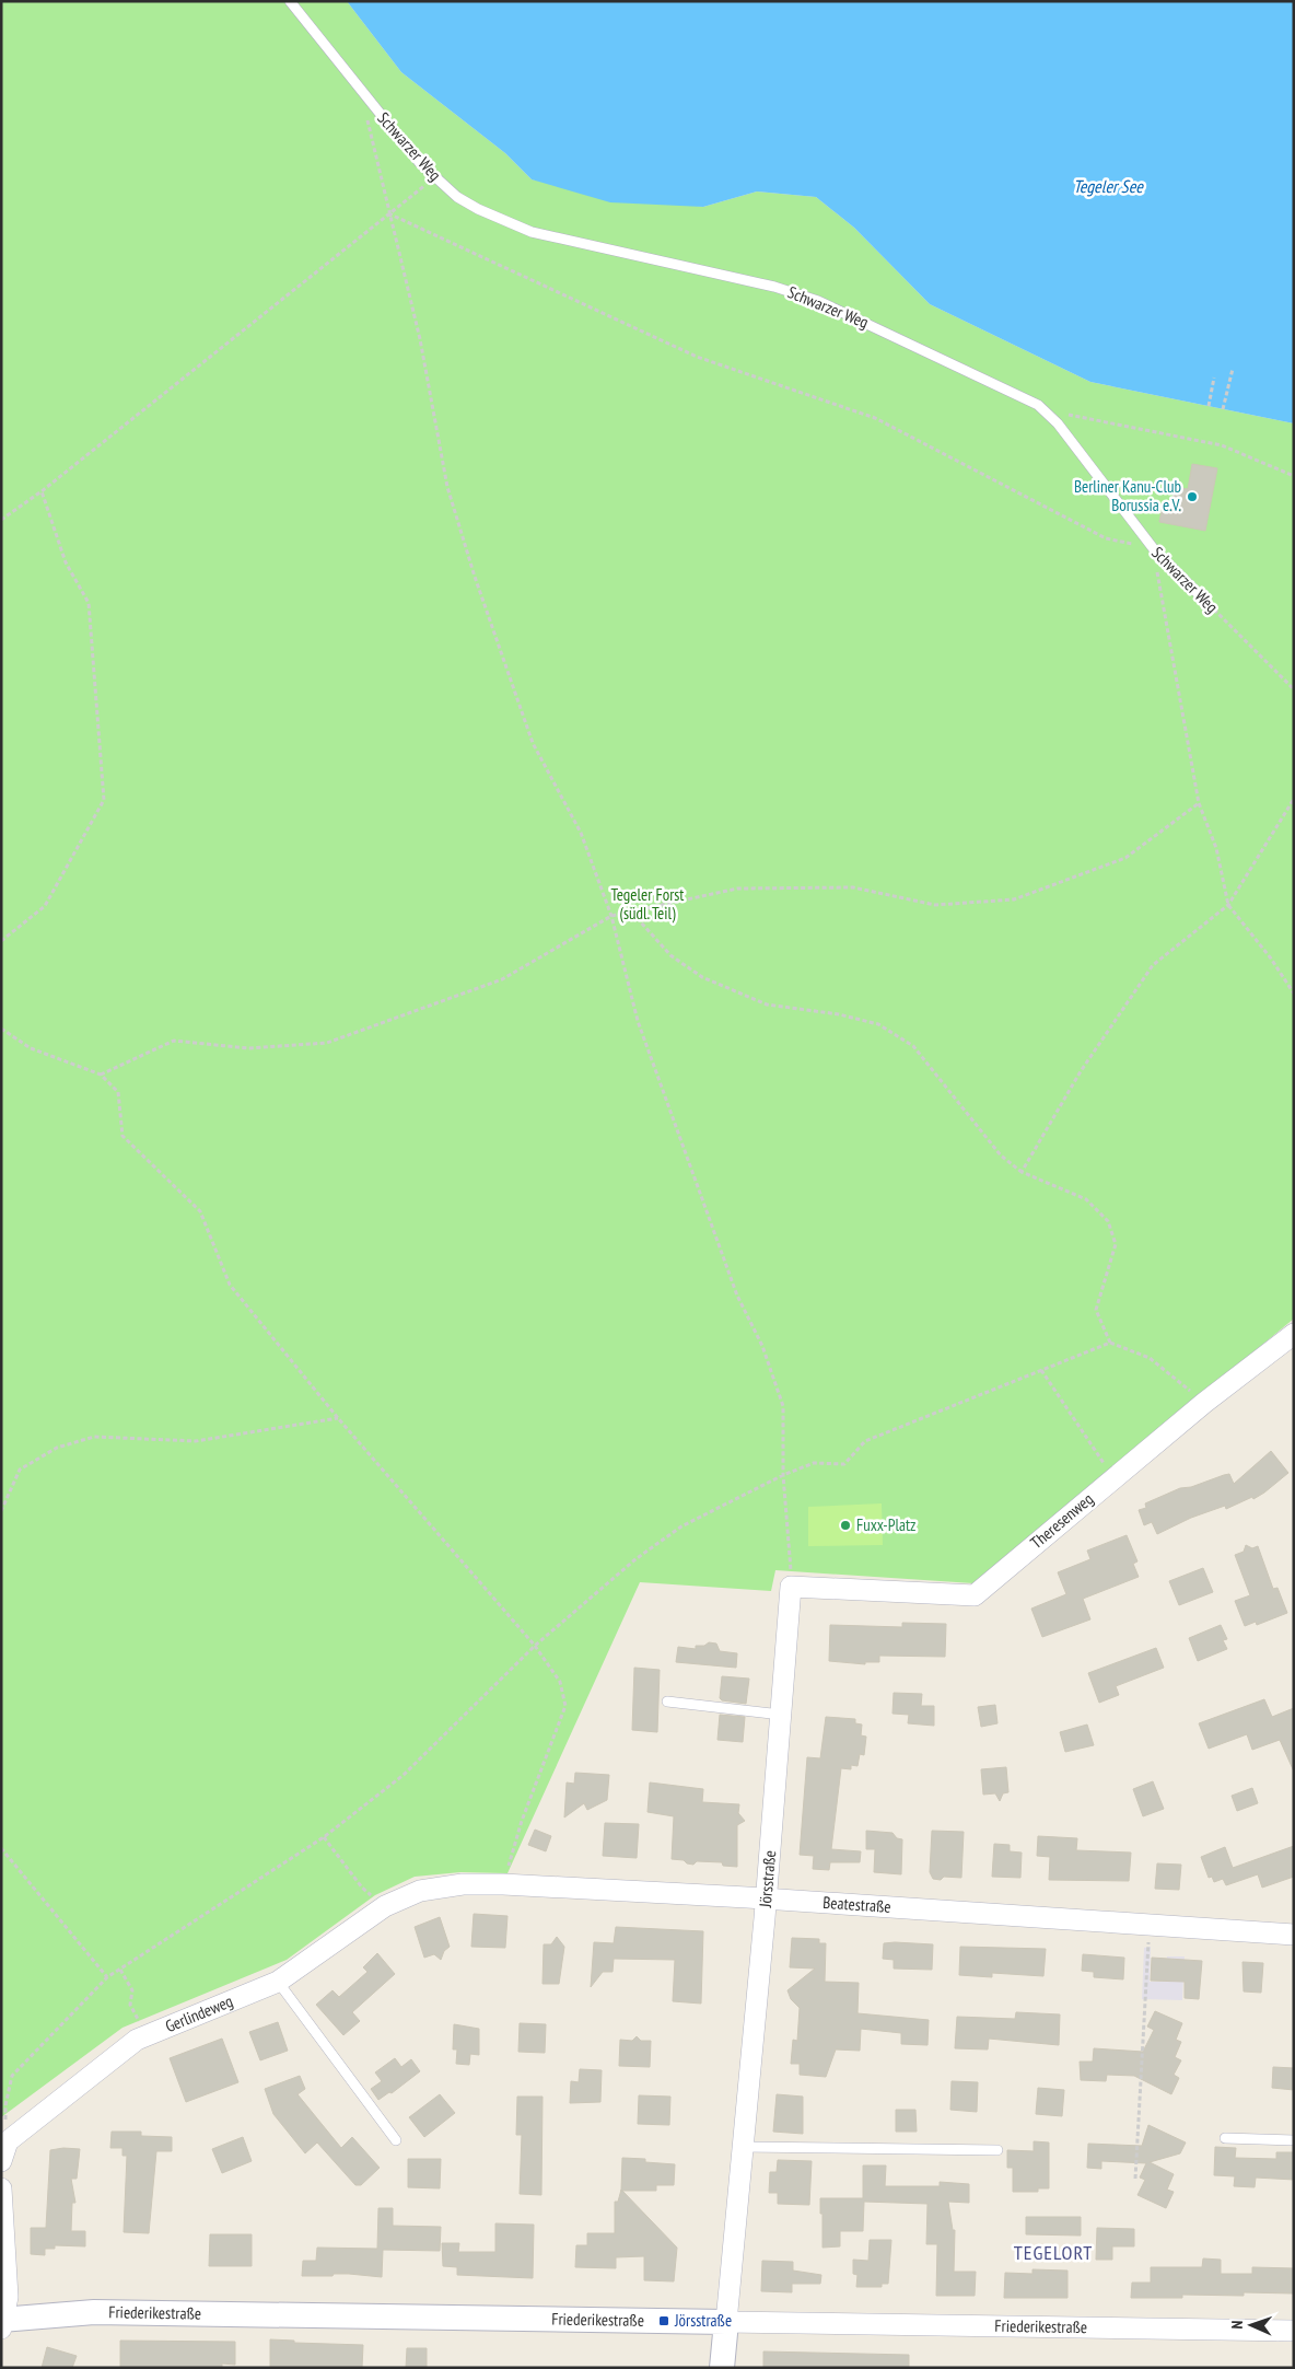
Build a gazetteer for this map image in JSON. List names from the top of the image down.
{
  "streets": {
    "street": [
      "Theresenweg",
      "Jörsstraße",
      "Beatestraße",
      "Gerlindeweg",
      "Friederikestraße"
    ],
    "lane": ["Schwarzer Weg"]
  },
  "crossings": [
    ["Theresenweg", "Jörsstraße"],
    ["Jörsstraße", "Beatestraße"],
    ["Jörsstraße", "Friederikestraße"],
    ["Beatestraße", "Gerlindeweg"]
  ],
  "districts": ["TEGELORT"],
  "water": ["Tegeler See"],
  "parks": ["Tegeler Forst (südl. Teil)"],
  "places": {
    "other": ["Berliner Kanu-Club Borussia e.V.", "Fuxx-Platz"],
    "transit": ["Jörsstraße"]
  },
  "north": "left"
}
